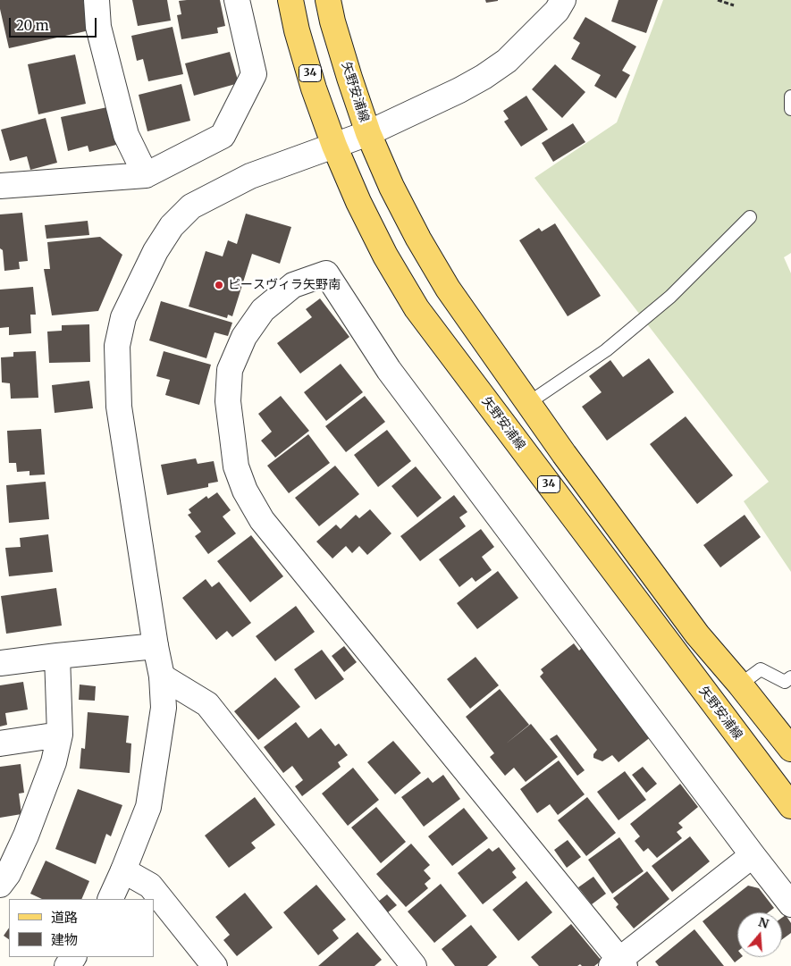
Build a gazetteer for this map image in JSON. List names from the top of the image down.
{
  "streets": {
    "main road": ["34", "矢野安浦線"]
  },
  "places": ["ピースヴィラ矢野南"],
  "legend": ["道路", "建物"],
  "scale_bar": "20 m",
  "north": "top"
}
